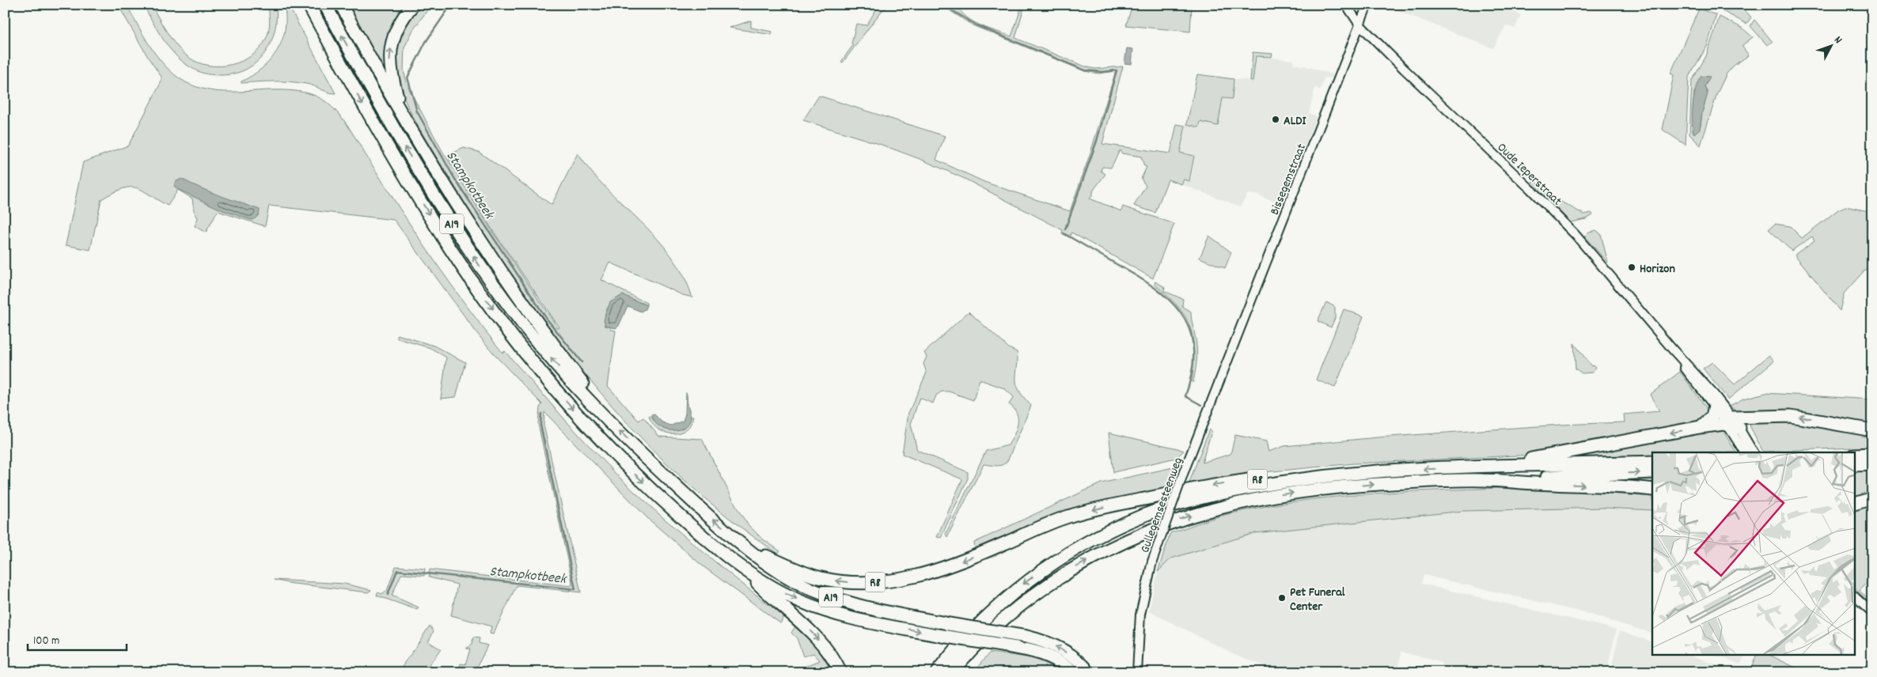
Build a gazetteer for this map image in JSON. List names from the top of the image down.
{
  "streets": {
    "highway": ["A19", "R8"],
    "street": ["Oude Ieperstraat", "Bissegemstraat", "Gullegemsesteenweg"]
  },
  "crossings": [
    ["Oude Ieperstraat", "Bissegemstraat"],
    ["Bissegemstraat", "Gullegemsesteenweg"],
    ["A19", "R8"]
  ],
  "water": ["Stampkotbeek"],
  "places": ["ALDI", "Horizon", "Pet Funeral Center"],
  "scale_bar": "100 m",
  "north": "top right"
}
